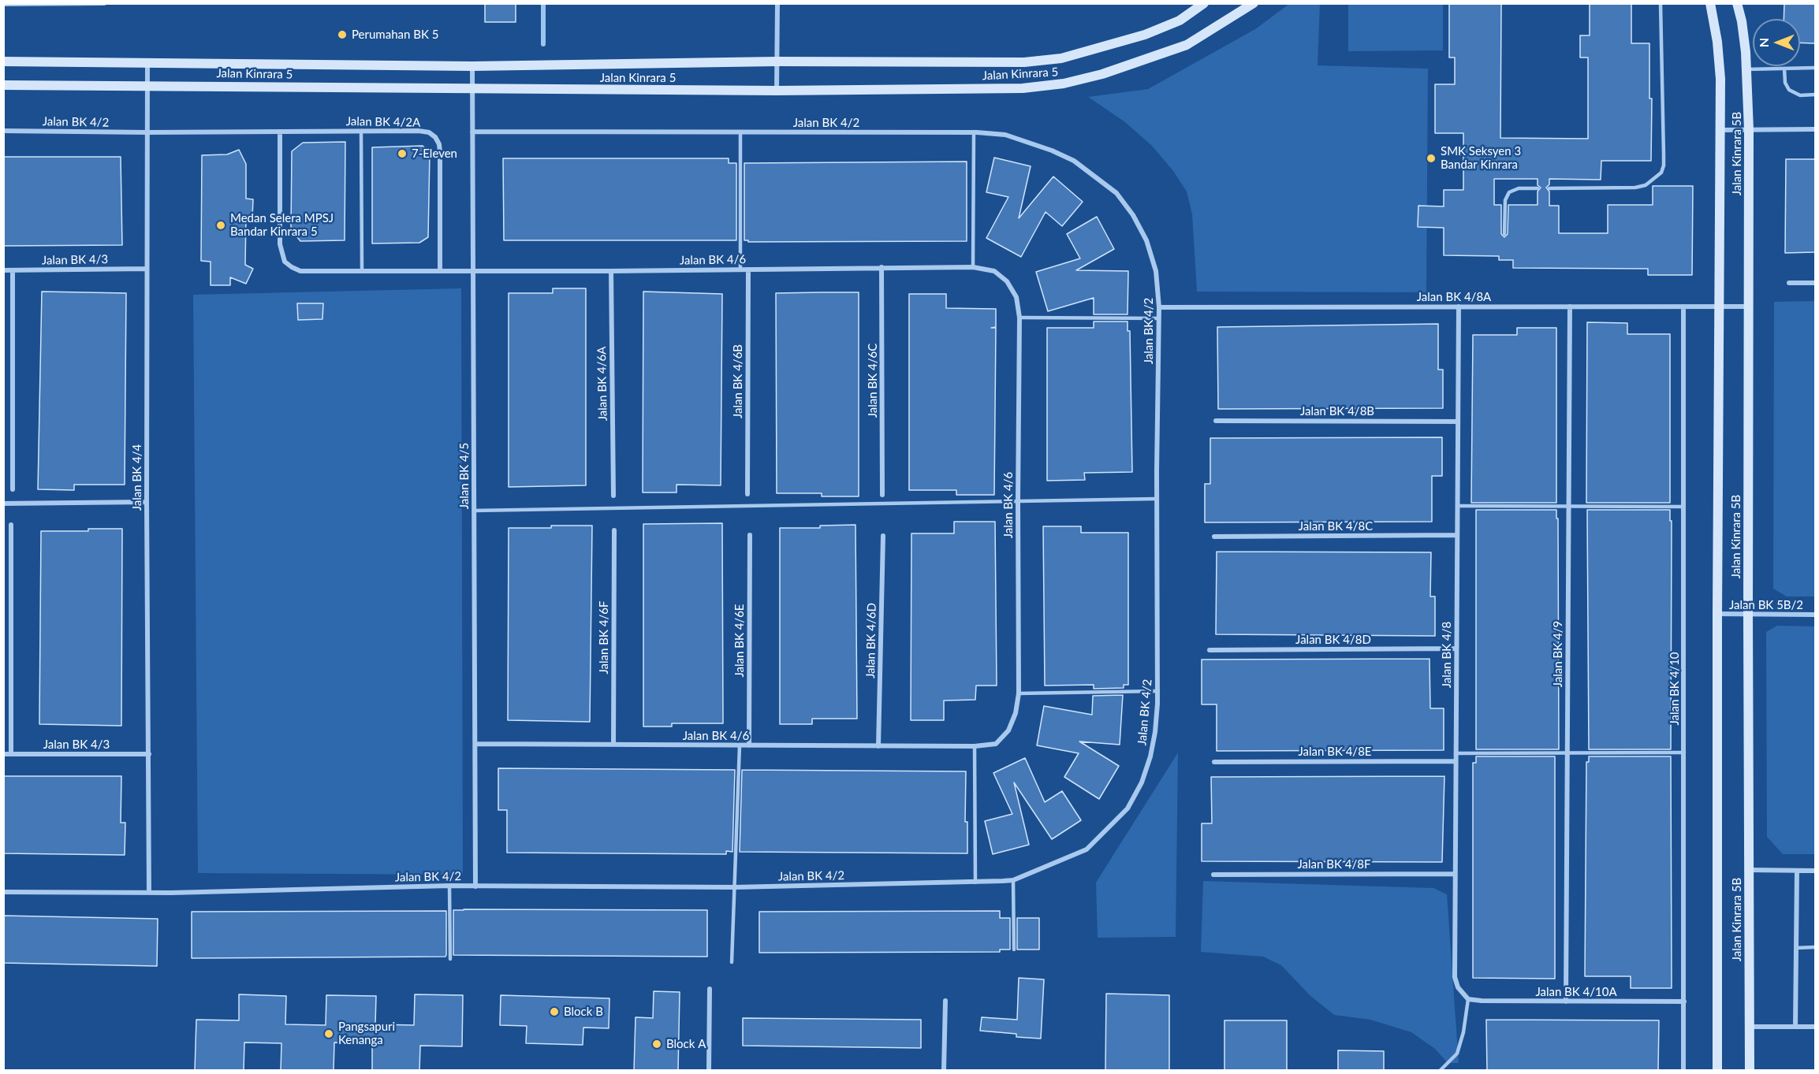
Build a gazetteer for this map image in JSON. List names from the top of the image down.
{
  "streets": {
    "main road": ["Jalan Kinrara 5", "Jalan Kinrara 5B"],
    "street": [
      "Jalan BK 4/2",
      "Jalan BK 4/2A",
      "Jalan BK 4/3",
      "Jalan BK 4/6",
      "Jalan BK 4/8A",
      "Jalan BK 4/6C",
      "Jalan BK 4/6B",
      "Jalan BK 4/6A",
      "Jalan BK 4/8B",
      "Jalan BK 4/5",
      "Jalan BK 4/4",
      "Jalan BK 4/8C",
      "Jalan BK 5B/2",
      "Jalan BK 4/6F",
      "Jalan BK 4/8D",
      "Jalan BK 4/6E",
      "Jalan BK 4/6D",
      "Jalan BK 4/9",
      "Jalan BK 4/8",
      "Jalan BK 4/10",
      "Jalan BK 4/8E",
      "Jalan BK 4/8F",
      "Jalan BK 4/10A"
    ]
  },
  "crossings": [
    ["Jalan Kinrara 5", "Jalan BK 4/5"],
    ["Jalan Kinrara 5", "Jalan BK 4/4"],
    ["Jalan BK 4/2", "Jalan BK 4/2A"],
    ["Jalan BK 4/2", "Jalan BK 4/8A"],
    ["Jalan BK 4/2", "Jalan BK 4/5"],
    ["Jalan BK 4/2", "Jalan BK 4/4"],
    ["Jalan BK 4/2A", "Jalan BK 4/4"],
    ["Jalan Kinrara 5B", "Jalan BK 4/8A"],
    ["Jalan Kinrara 5B", "Jalan BK 5B/2"],
    ["Jalan BK 4/3", "Jalan BK 4/4"],
    ["Jalan BK 4/6", "Jalan BK 4/6C"],
    ["Jalan BK 4/6", "Jalan BK 4/6B"],
    ["Jalan BK 4/6", "Jalan BK 4/6A"],
    ["Jalan BK 4/6", "Jalan BK 4/5"],
    ["Jalan BK 4/6", "Jalan BK 4/6F"],
    ["Jalan BK 4/6", "Jalan BK 4/6E"],
    ["Jalan BK 4/6", "Jalan BK 4/6D"],
    ["Jalan BK 4/8A", "Jalan BK 4/9"],
    ["Jalan BK 4/8A", "Jalan BK 4/8"],
    ["Jalan BK 4/8A", "Jalan BK 4/10"],
    ["Jalan BK 4/8B", "Jalan BK 4/8"],
    ["Jalan BK 4/8C", "Jalan BK 4/8"],
    ["Jalan BK 4/8D", "Jalan BK 4/8"],
    ["Jalan BK 4/9", "Jalan BK 4/10A"],
    ["Jalan BK 4/8", "Jalan BK 4/8E"],
    ["Jalan BK 4/8", "Jalan BK 4/8F"],
    ["Jalan BK 4/8", "Jalan BK 4/10A"],
    ["Jalan BK 4/10", "Jalan BK 4/10A"]
  ],
  "places": [
    "Perumahan BK 5",
    "7-Eleven",
    "SMK Seksyen 3 Bandar Kinrara",
    "Medan Selera MPSJ Bandar Kinrara 5",
    "Block B",
    "Pangsapuri Kenanga",
    "Block A"
  ],
  "north": "left"
}
